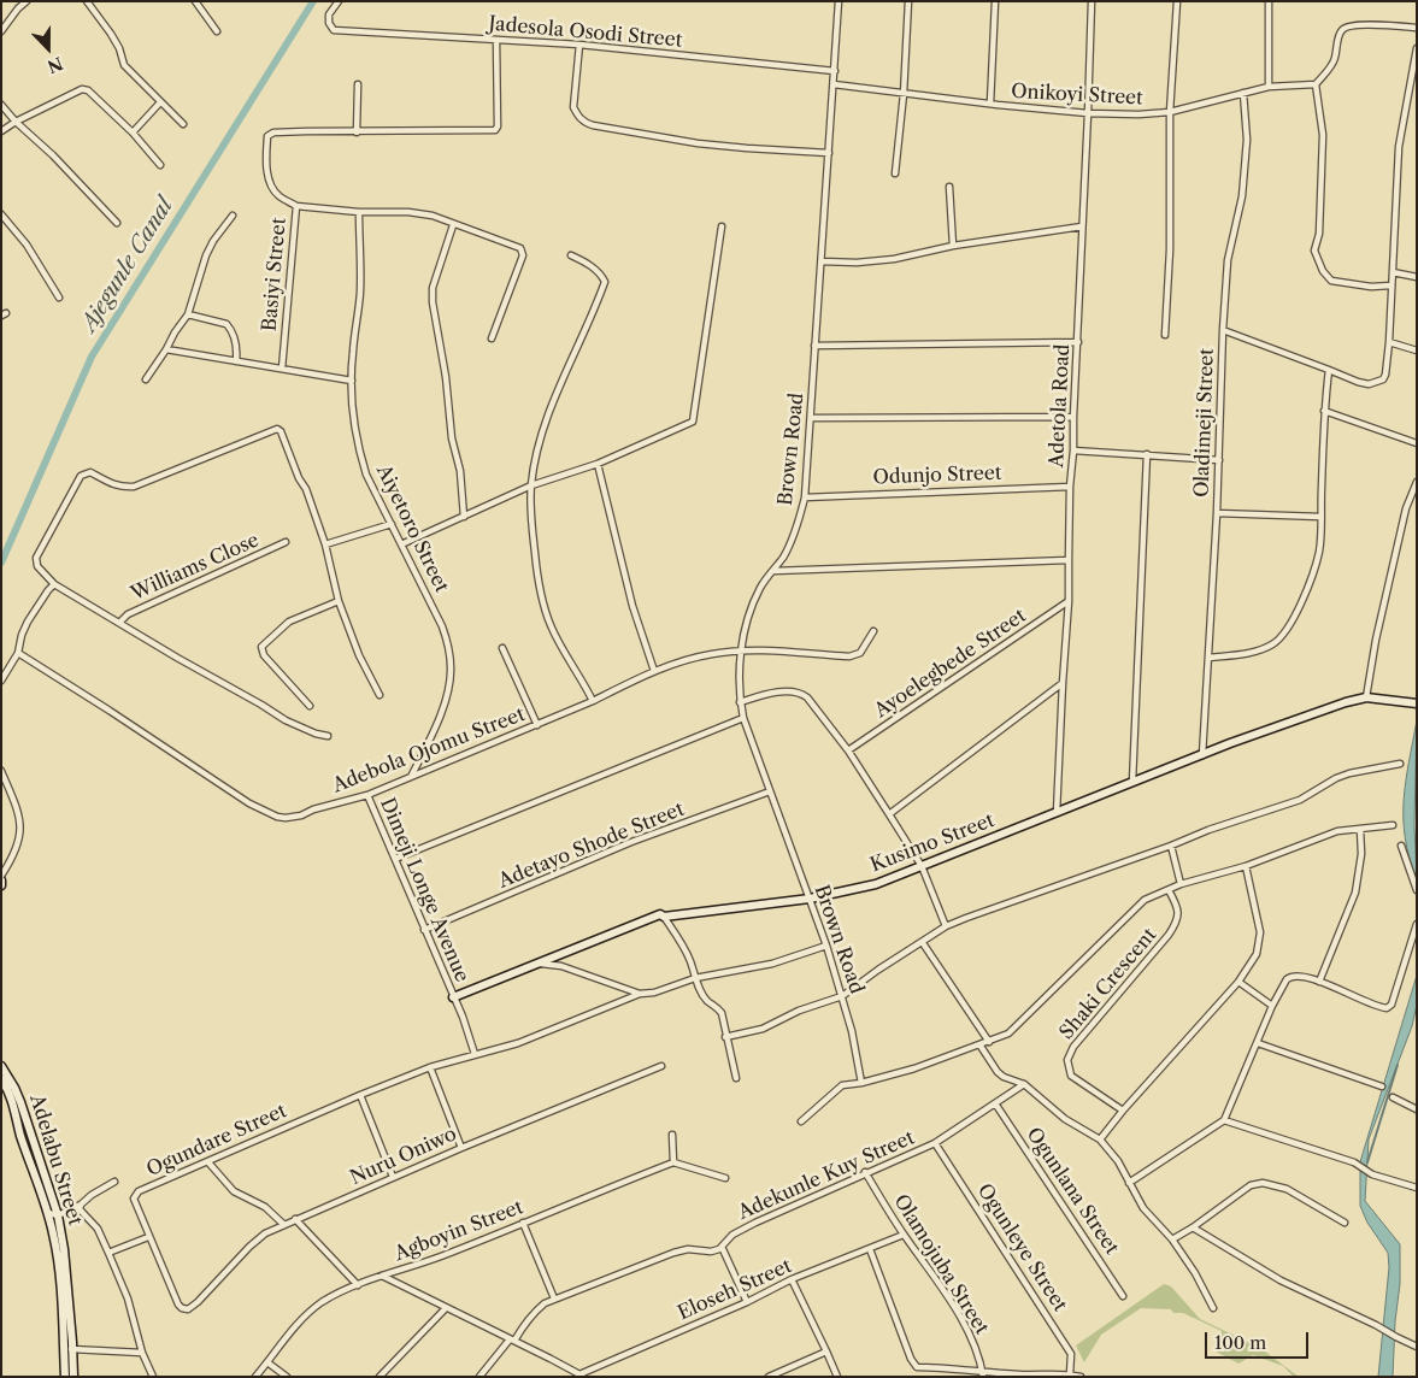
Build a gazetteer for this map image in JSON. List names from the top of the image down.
{
  "streets": {
    "street": [
      "Jadesola Osodi Street",
      "Onikoyi Street",
      "Basiyi Street",
      "Adetola Road",
      "Oladimeji Street",
      "Brown Road",
      "Odunjo Street",
      "Aiyetoro Street",
      "Williams Close",
      "Ayoelegbede Street",
      "Adebola Ojomu Street",
      "Kusimo Street",
      "Adetayo Shode Street",
      "Dimeji Longe Avenue",
      "Shaki Crescent",
      "Ogundare Street",
      "Nuru Oniwo",
      "Adelabu Street",
      "Adekunle Kuy Street",
      "Ogunlana Street",
      "Agboyin Street",
      "Ogunleye Street",
      "Olamojuba Street",
      "Eloseh Street"
    ]
  },
  "crossings": [
    ["Jadesola Osodi Street", "Brown Road"],
    ["Onikoyi Street", "Adetola Road"],
    ["Onikoyi Street", "Oladimeji Street"],
    ["Onikoyi Street", "Brown Road"],
    ["Adetola Road", "Odunjo Street"],
    ["Adetola Road", "Ayoelegbede Street"],
    ["Adetola Road", "Kusimo Street"],
    ["Oladimeji Street", "Kusimo Street"],
    ["Brown Road", "Odunjo Street"],
    ["Brown Road", "Adebola Ojomu Street"],
    ["Brown Road", "Kusimo Street"],
    ["Brown Road", "Adetayo Shode Street"],
    ["Brown Road", "Ogundare Street"],
    ["Aiyetoro Street", "Adebola Ojomu Street"],
    ["Adebola Ojomu Street", "Dimeji Longe Avenue"],
    ["Kusimo Street", "Dimeji Longe Avenue"],
    ["Adetayo Shode Street", "Dimeji Longe Avenue"],
    ["Dimeji Longe Avenue", "Ogundare Street"],
    ["Ogundare Street", "Nuru Oniwo"],
    ["Adekunle Kuy Street", "Ogunlana Street"],
    ["Adekunle Kuy Street", "Ogunleye Street"],
    ["Adekunle Kuy Street", "Olamojuba Street"],
    ["Olamojuba Street", "Eloseh Street"]
  ],
  "water": ["Ajegunle Canal"],
  "scale_bar": "100 m",
  "north": "bottom"
}
